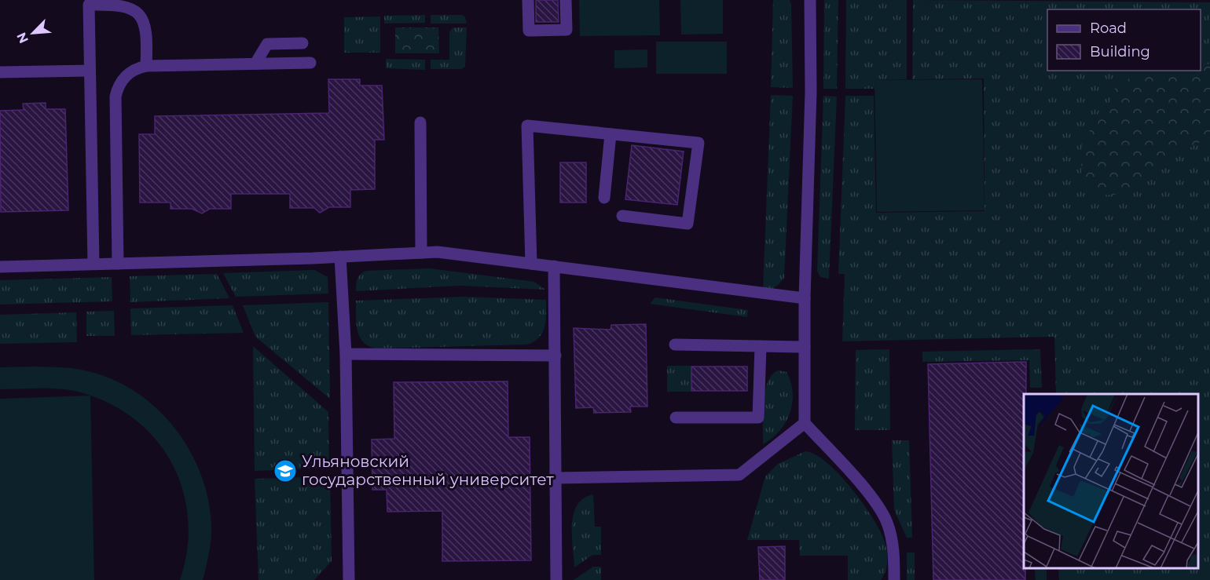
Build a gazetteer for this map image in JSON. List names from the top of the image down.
{
  "places": {
    "school or university": ["Ульяновский государственный университет"]
  },
  "legend": ["Road", "Building"],
  "north": "bottom left"
}
